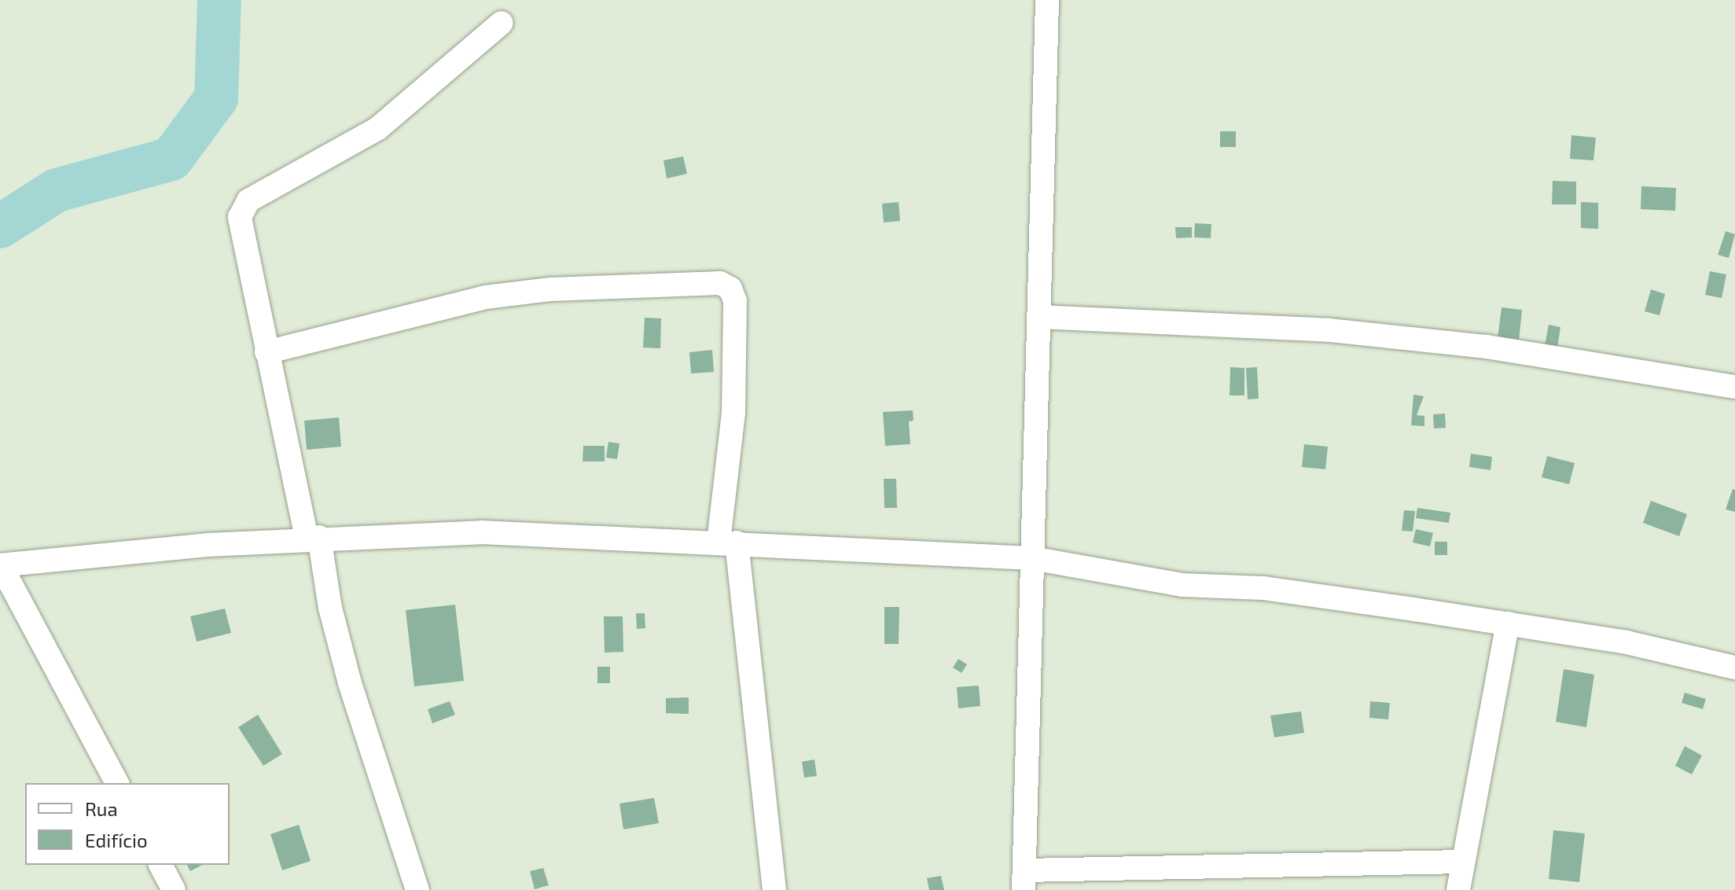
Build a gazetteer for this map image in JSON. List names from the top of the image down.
{
  "legend": ["Rua", "Edifício"]
}
